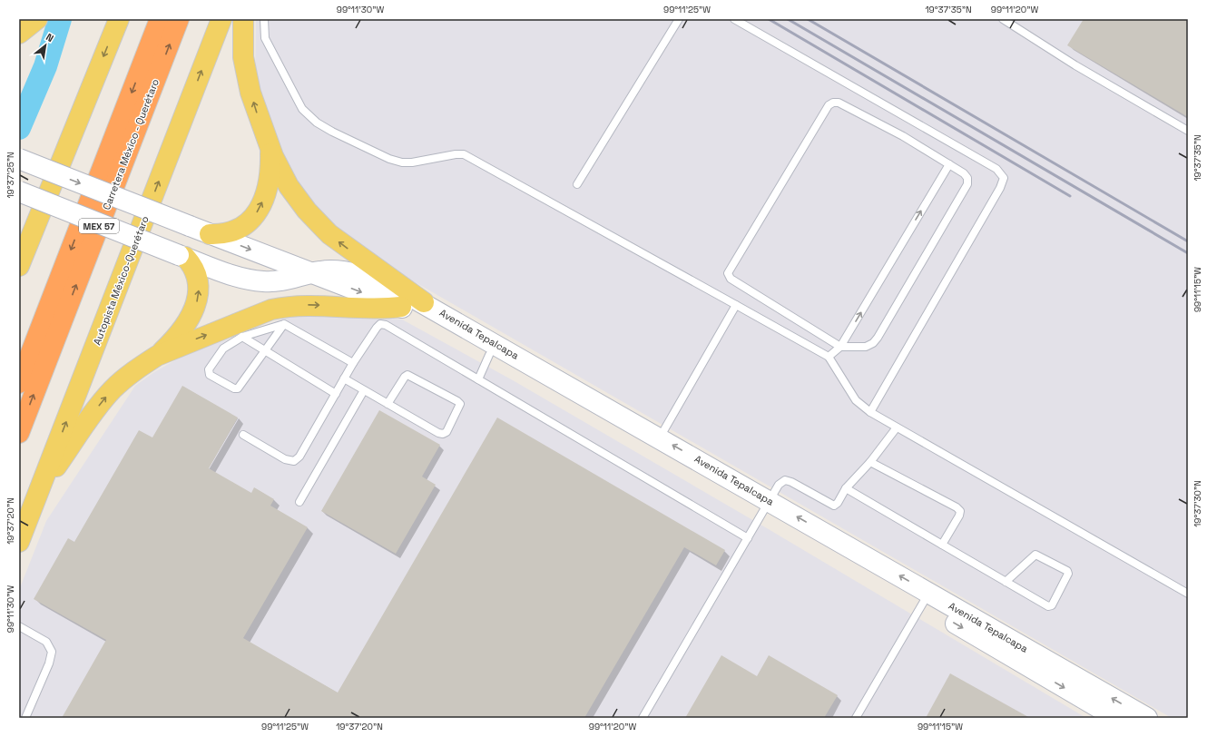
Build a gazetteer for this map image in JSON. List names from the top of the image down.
{
  "streets": {
    "highway": ["Carretera México - Querétaro", "MEX 57"],
    "main road": ["Autopista México-Querétaro", "Avenida Tepalcapa"]
  },
  "north": "top right",
  "coordinates": [
    "99°11'30\"W",
    "99°11'25\"W",
    "19°37'35\"N",
    "99°11'20\"W",
    "19°37'25\"N",
    "99°11'15\"W",
    "19°37'30\"N",
    "19°37'20\"N"
  ]
}
